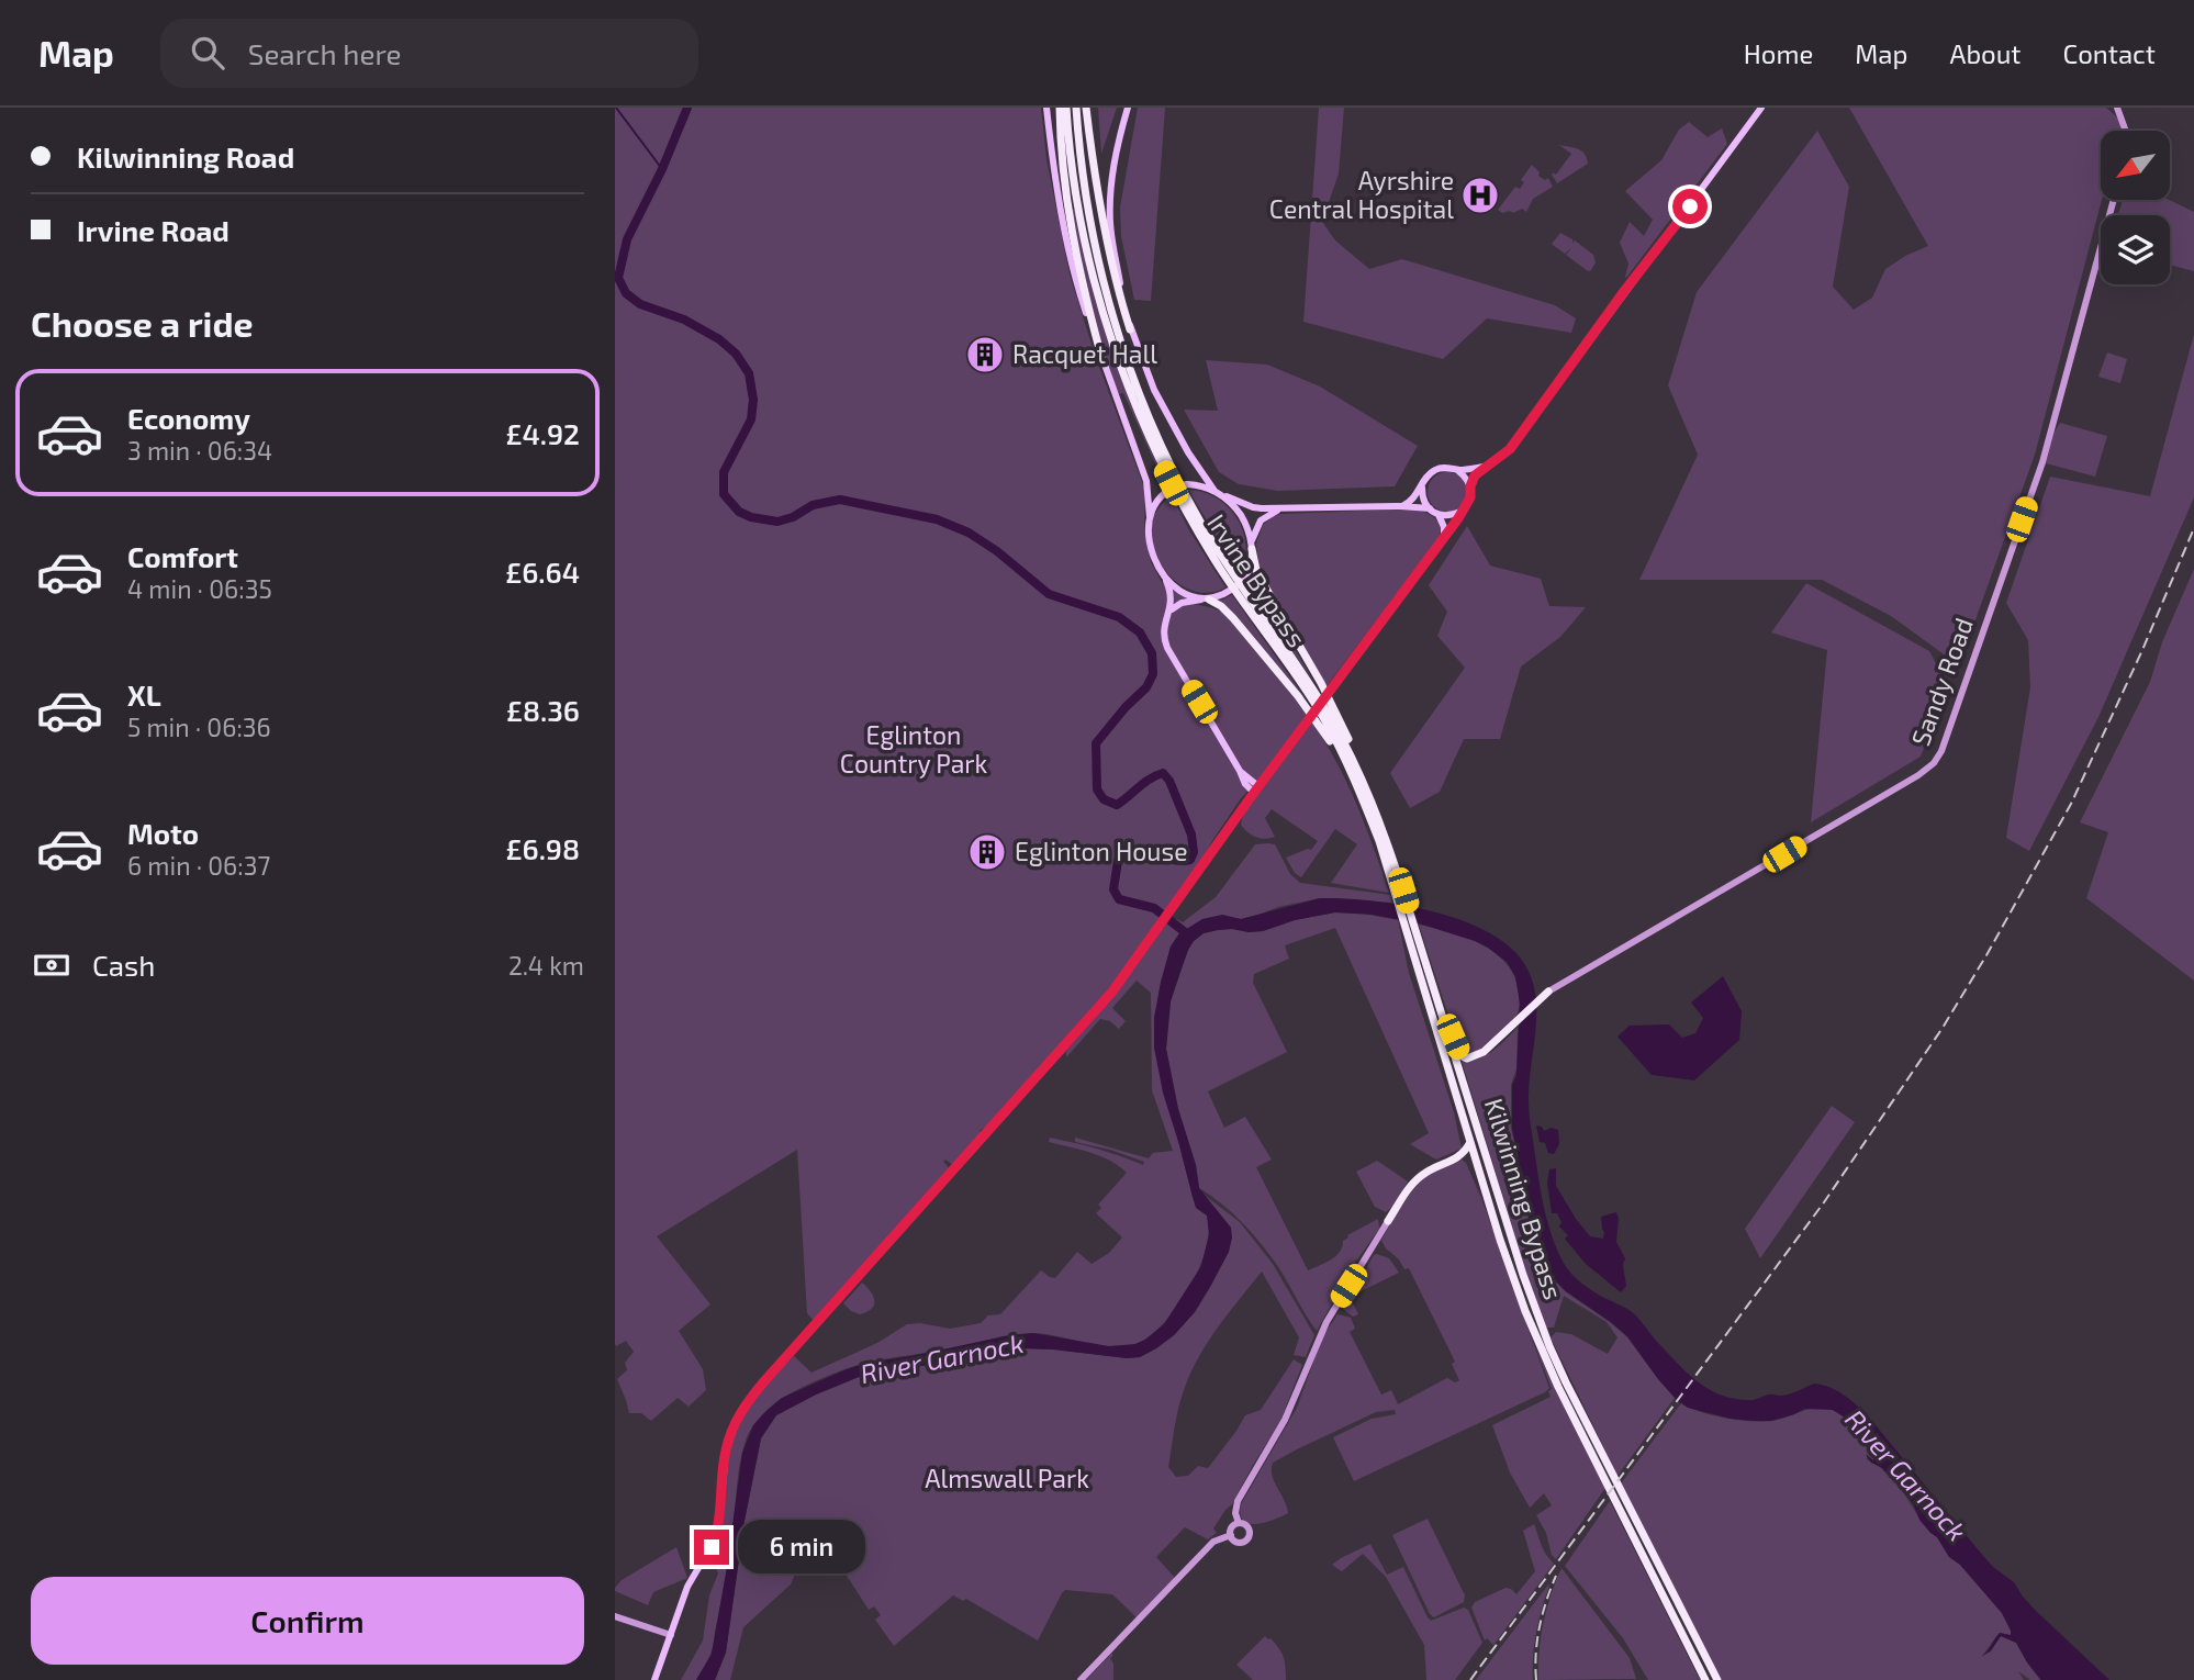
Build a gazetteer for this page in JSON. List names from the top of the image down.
{
  "streets": {
    "highway": ["Irvine Bypass", "Kilwinning Bypass"],
    "main road": ["Sandy Road"]
  },
  "crossings": [
    ["Irvine Bypass", "Kilwinning Bypass"]
  ],
  "water": ["River Garnock"],
  "parks": ["Eglinton Country Park", "Almswall Park"],
  "places": {
    "hospital": ["Ayrshire Central Hospital"],
    "building": ["Racquet Hall", "Eglinton House"]
  },
  "north": "bottom left",
  "page": {
    "header": "Map",
    "search": "Search here",
    "nav": [
      "Home",
      "Map",
      "About",
      "Contact"
    ],
    "banner": ["Kilwinning Road", "Irvine Road"],
    "heading": "Choose a ride",
    "list": [
      {
        "name": "Economy",
        "note": "3 min · 06:34",
        "value": "£4.92"
      },
      {
        "name": "Comfort",
        "note": "4 min · 06:35",
        "value": "£6.64"
      },
      {
        "name": "XL",
        "note": "5 min · 06:36",
        "value": "£8.36"
      },
      {
        "name": "Moto",
        "note": "6 min · 06:37",
        "value": "£6.98"
      }
    ],
    "pay": ["Cash", "2.4 km"],
    "bubble": "6 min",
    "buttons": "Confirm"
  }
}
